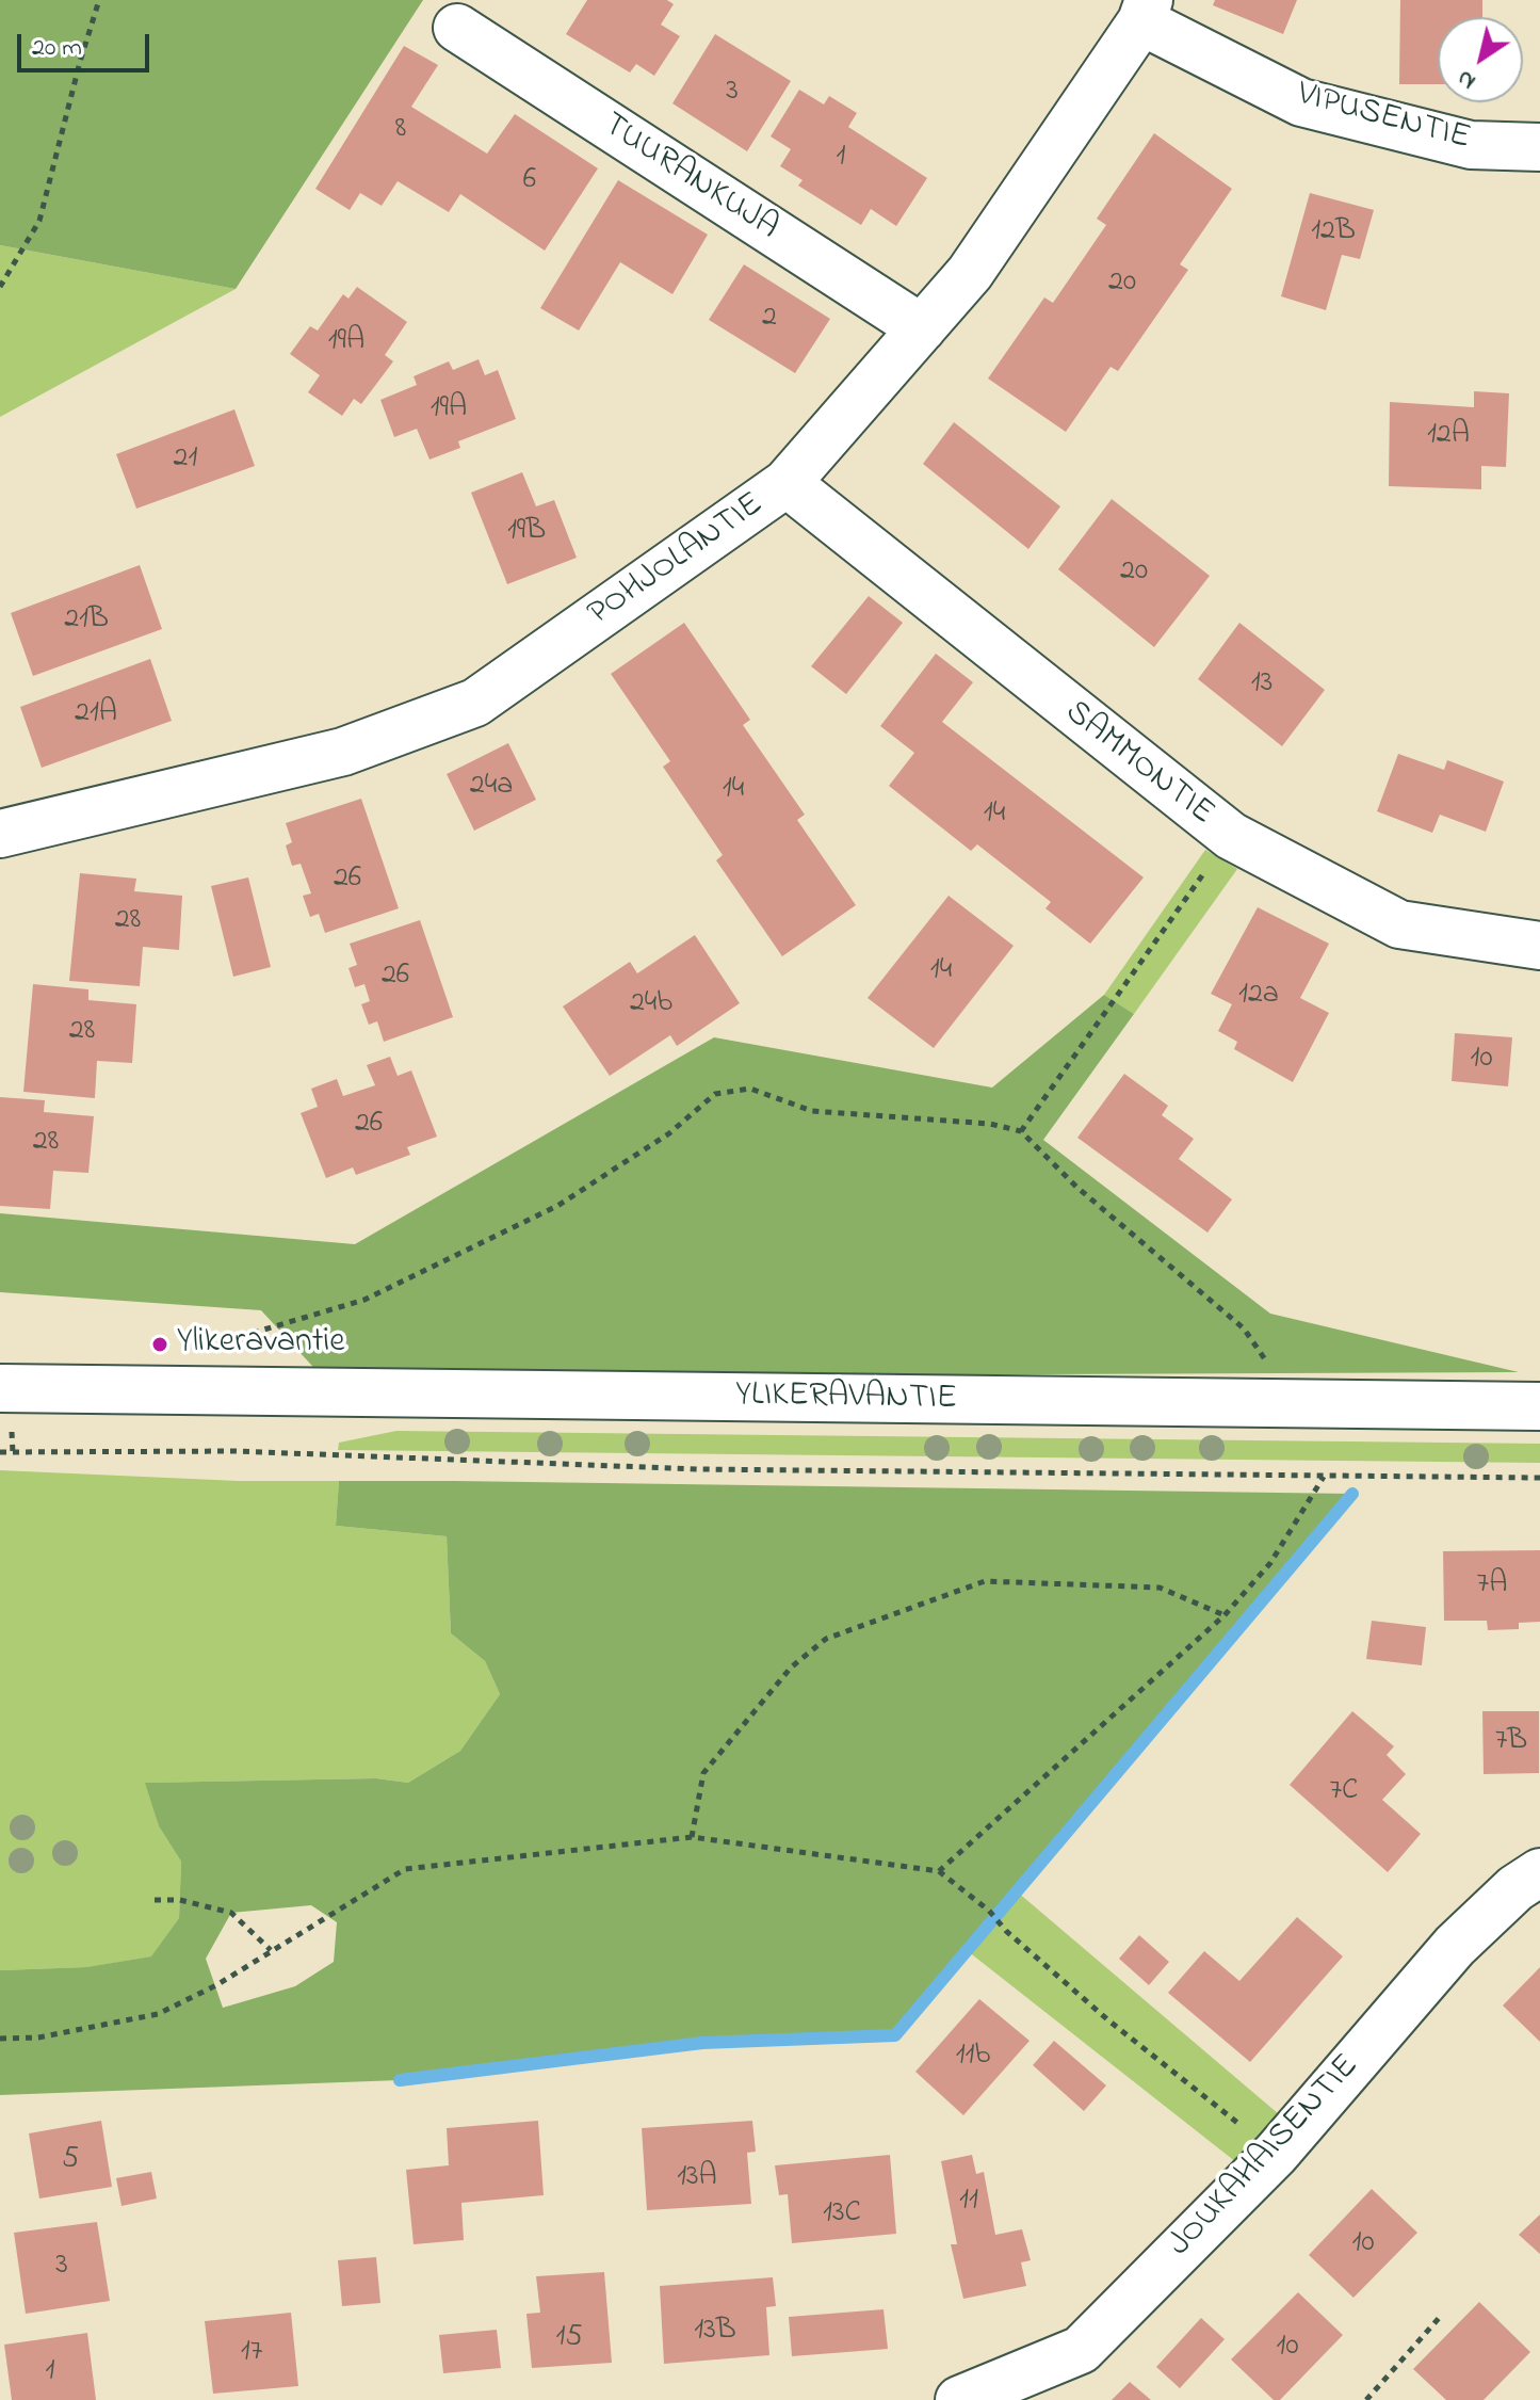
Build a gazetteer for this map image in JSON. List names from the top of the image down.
{
  "streets": {
    "street": [
      "VIPUSENTIE",
      "TUURANKUJA",
      "POHJOLANTIE",
      "SAMMONTIE",
      "YLIKERAVANTIE",
      "JOUKAHAISENTIE"
    ]
  },
  "crossings": [
    ["VIPUSENTIE", "POHJOLANTIE"],
    ["TUURANKUJA", "POHJOLANTIE"],
    ["POHJOLANTIE", "SAMMONTIE"]
  ],
  "places": ["Ylikeravantie"],
  "house_numbers": [
    "3",
    "8",
    "1",
    "6",
    "12B",
    "20",
    "2",
    "19A",
    "19A",
    "12A",
    "21",
    "19B",
    "20",
    "21B",
    "13",
    "21A",
    "24a",
    "14",
    "14",
    "26",
    "28",
    "14",
    "26",
    "12a",
    "24b",
    "28",
    "10",
    "26",
    "28",
    "7A",
    "7B",
    "7C",
    "11b",
    "5",
    "13A",
    "11",
    "13C",
    "10",
    "3",
    "13B",
    "15",
    "10",
    "17",
    "1"
  ],
  "scale_bar": "20 m",
  "north": "bottom left"
}
